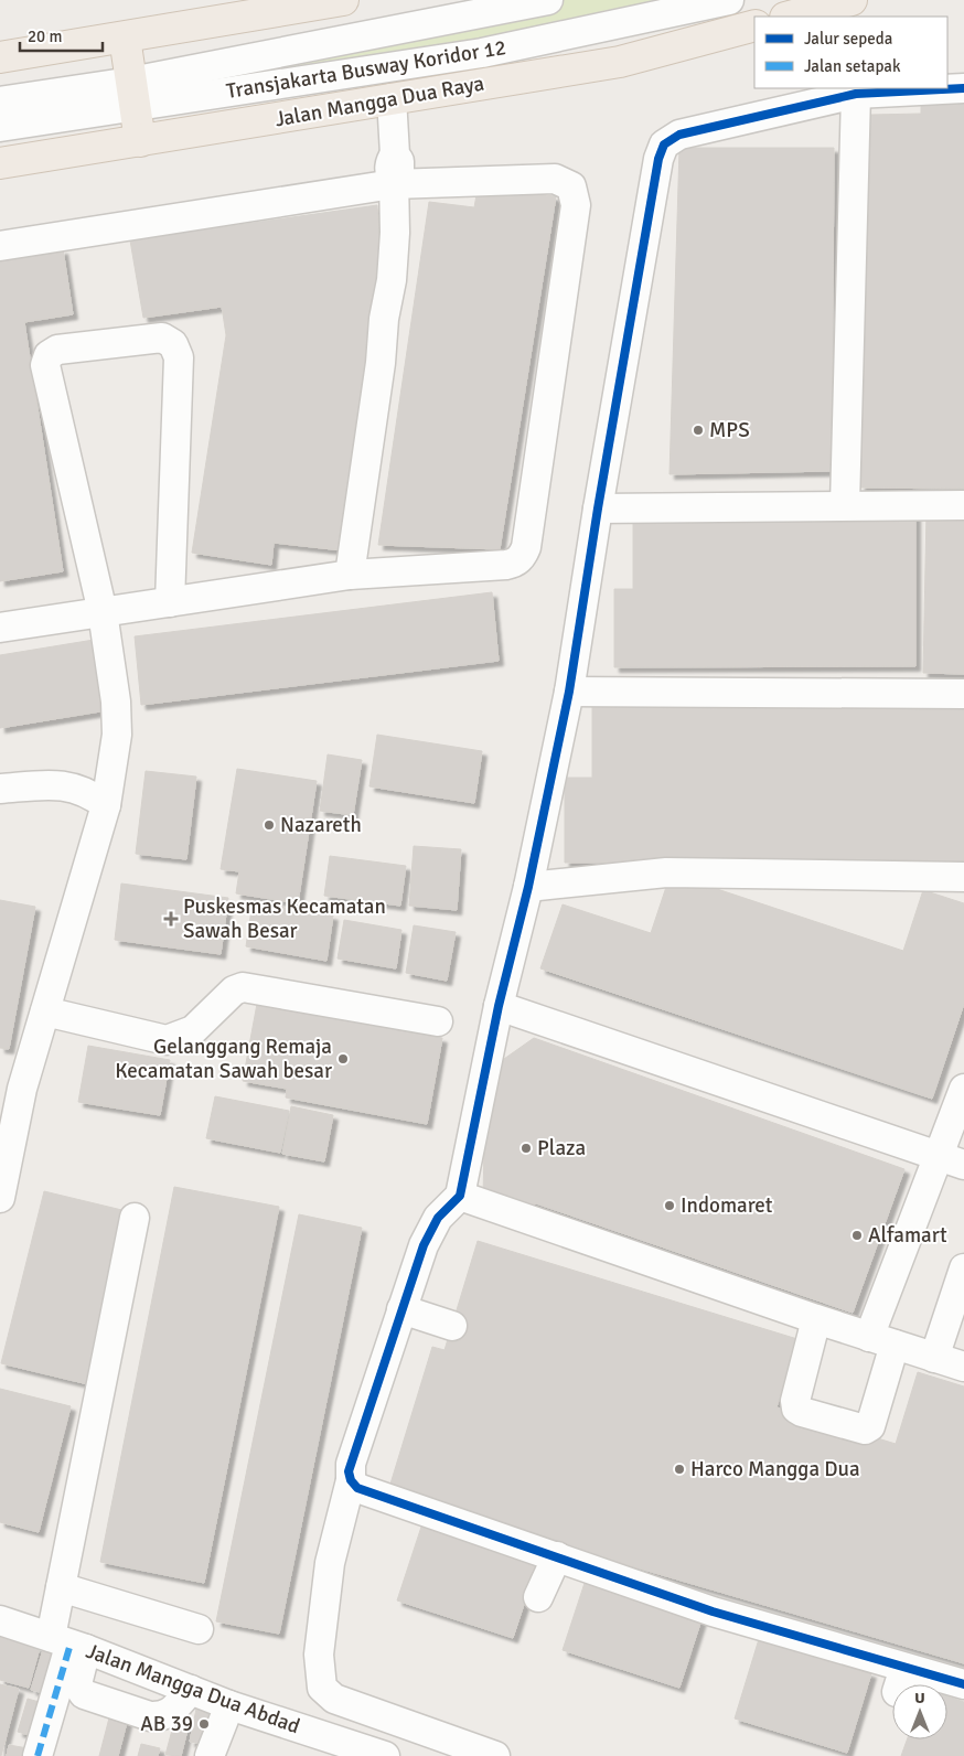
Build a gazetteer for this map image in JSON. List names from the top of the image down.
{
  "streets": {
    "main road": ["Jalan Mangga Dua Raya"],
    "street": ["Transjakarta Busway Koridor 12", "Jalan Mangga Dua Abdad"]
  },
  "places": {
    "other": [
      "MPS",
      "Nazareth",
      "Gelanggang Remaja Kecamatan Sawah besar",
      "Plaza",
      "Indomaret",
      "Alfamart",
      "Harco Mangga Dua",
      "AB 39"
    ],
    "health": ["Puskesmas Kecamatan Sawah Besar"]
  },
  "legend": ["Jalur sepeda", "Jalan setapak"],
  "scale_bar": "20 m",
  "north": "top"
}
